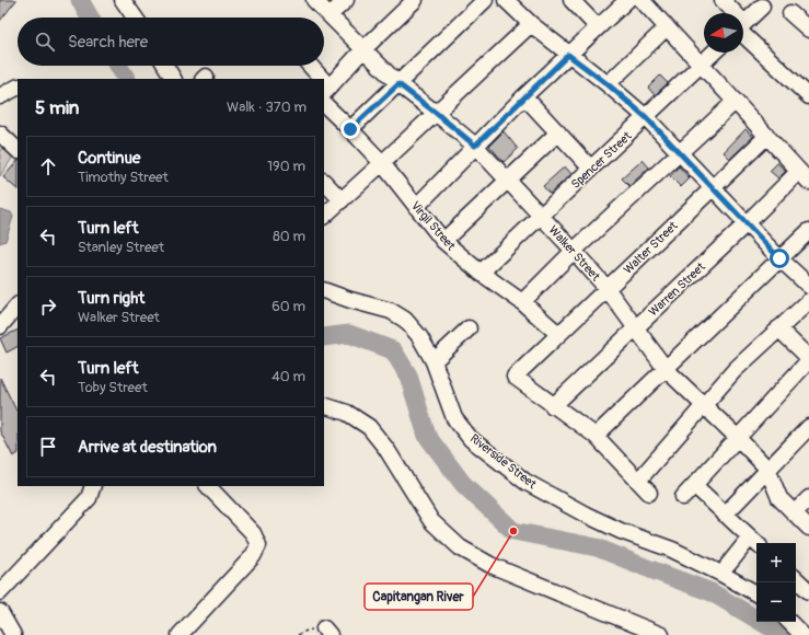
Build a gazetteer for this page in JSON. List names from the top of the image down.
{
  "streets": {
    "street": [
      "Spencer Street",
      "Virgil Street",
      "Walter Street",
      "Walker Street",
      "Warren Street",
      "Riverside Street"
    ]
  },
  "crossings": [
    ["Spencer Street", "Virgil Street"],
    ["Spencer Street", "Walker Street"],
    ["Virgil Street", "Walter Street"],
    ["Walter Street", "Walker Street"],
    ["Walter Street", "Warren Street"],
    ["Walker Street", "Warren Street"]
  ],
  "places": ["Capitangan River"],
  "north": "left",
  "page": {
    "search": "Search here",
    "heading": ["5 min", "Walk · 370 m"],
    "list": [
      ["Continue", "Timothy Street", "190 m"],
      ["Turn left", "Stanley Street", "80 m"],
      ["Turn right", "Walker Street", "60 m"],
      ["Turn left", "Toby Street", "40 m"],
      "Arrive at destination"
    ],
    "map_buttons": ["+", "−"]
  }
}
